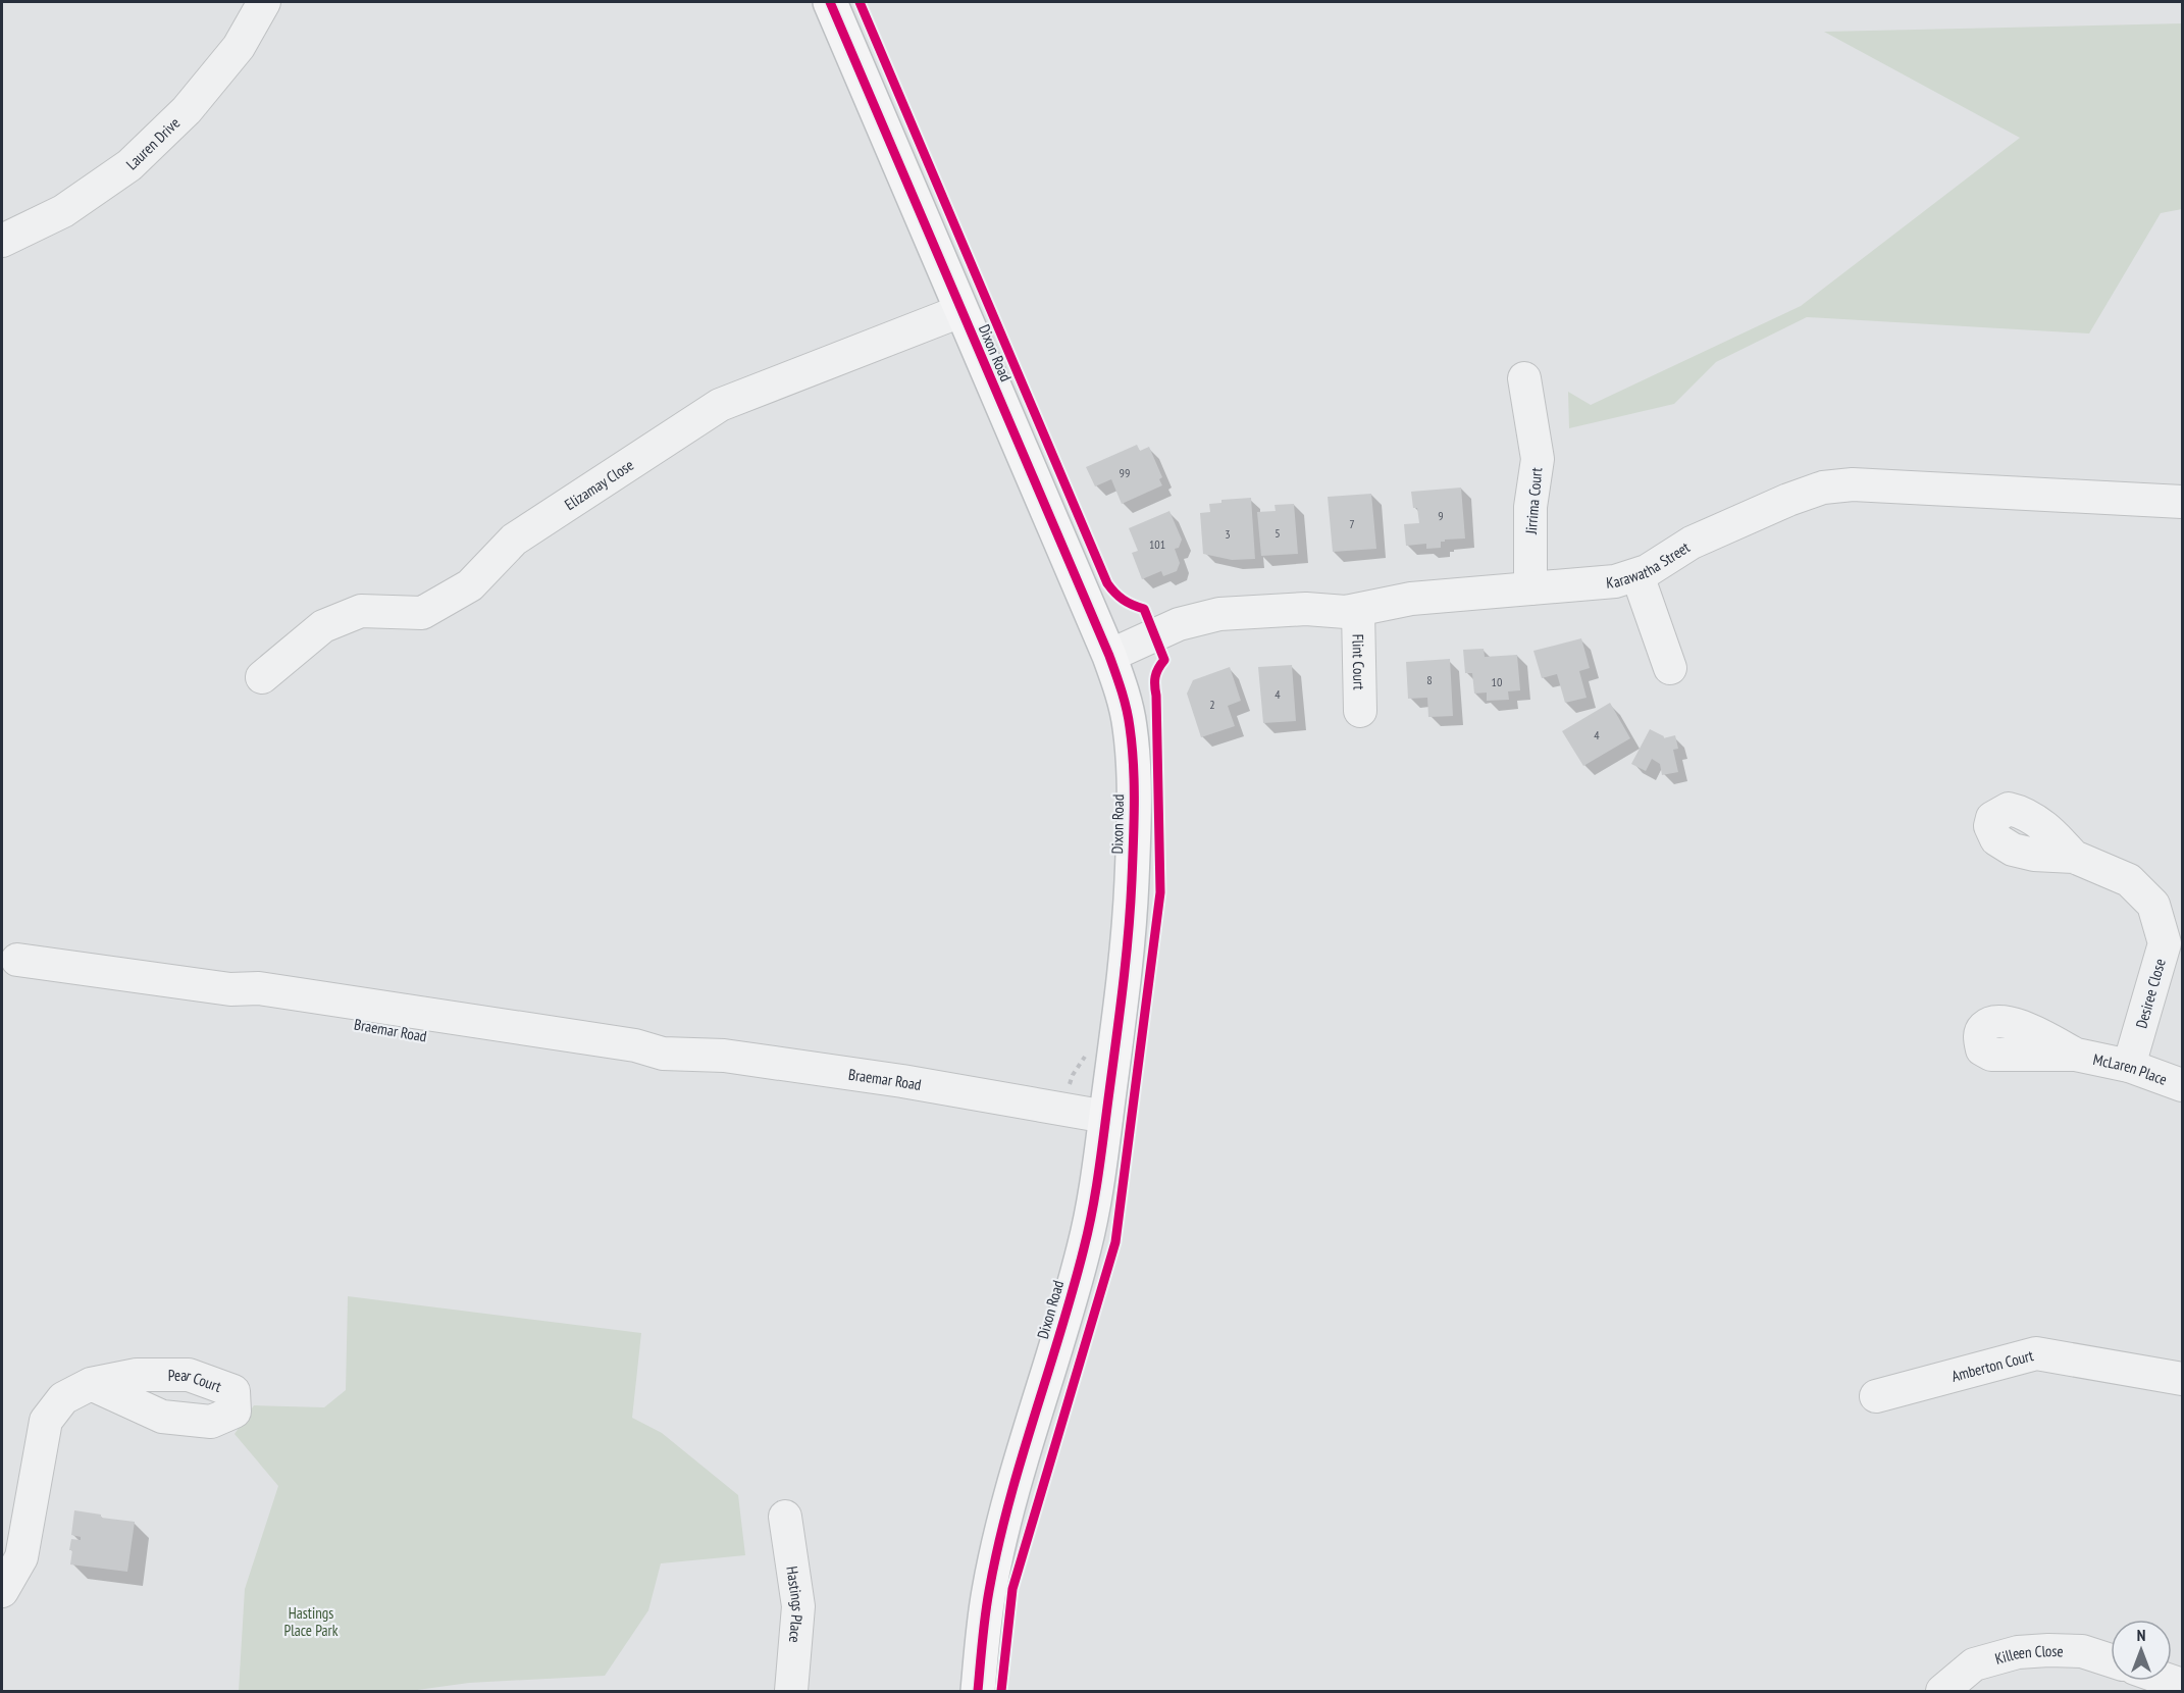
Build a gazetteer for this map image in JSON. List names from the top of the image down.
{
  "streets": {
    "main road": ["Dixon Road"],
    "street": [
      "Lauren Drive",
      "Elizamay Close",
      "Jirrima Court",
      "Karawatha Street",
      "Flint Court",
      "Desiree Close",
      "Braemar Road",
      "McLaren Place",
      "Amberton Court",
      "Hastings Place",
      "Killeen Close"
    ]
  },
  "crossings": [
    ["Dixon Road", "Elizamay Close"],
    ["Dixon Road", "Karawatha Street"],
    ["Dixon Road", "Braemar Road"],
    ["Jirrima Court", "Karawatha Street"],
    ["Karawatha Street", "Flint Court"],
    ["Desiree Close", "McLaren Place"]
  ],
  "parks": ["Hastings Place Park"],
  "house_numbers": [
    "99",
    "9",
    "7",
    "5",
    "3",
    "101",
    "8",
    "10",
    "4",
    "2",
    "4"
  ],
  "north": "top"
}
